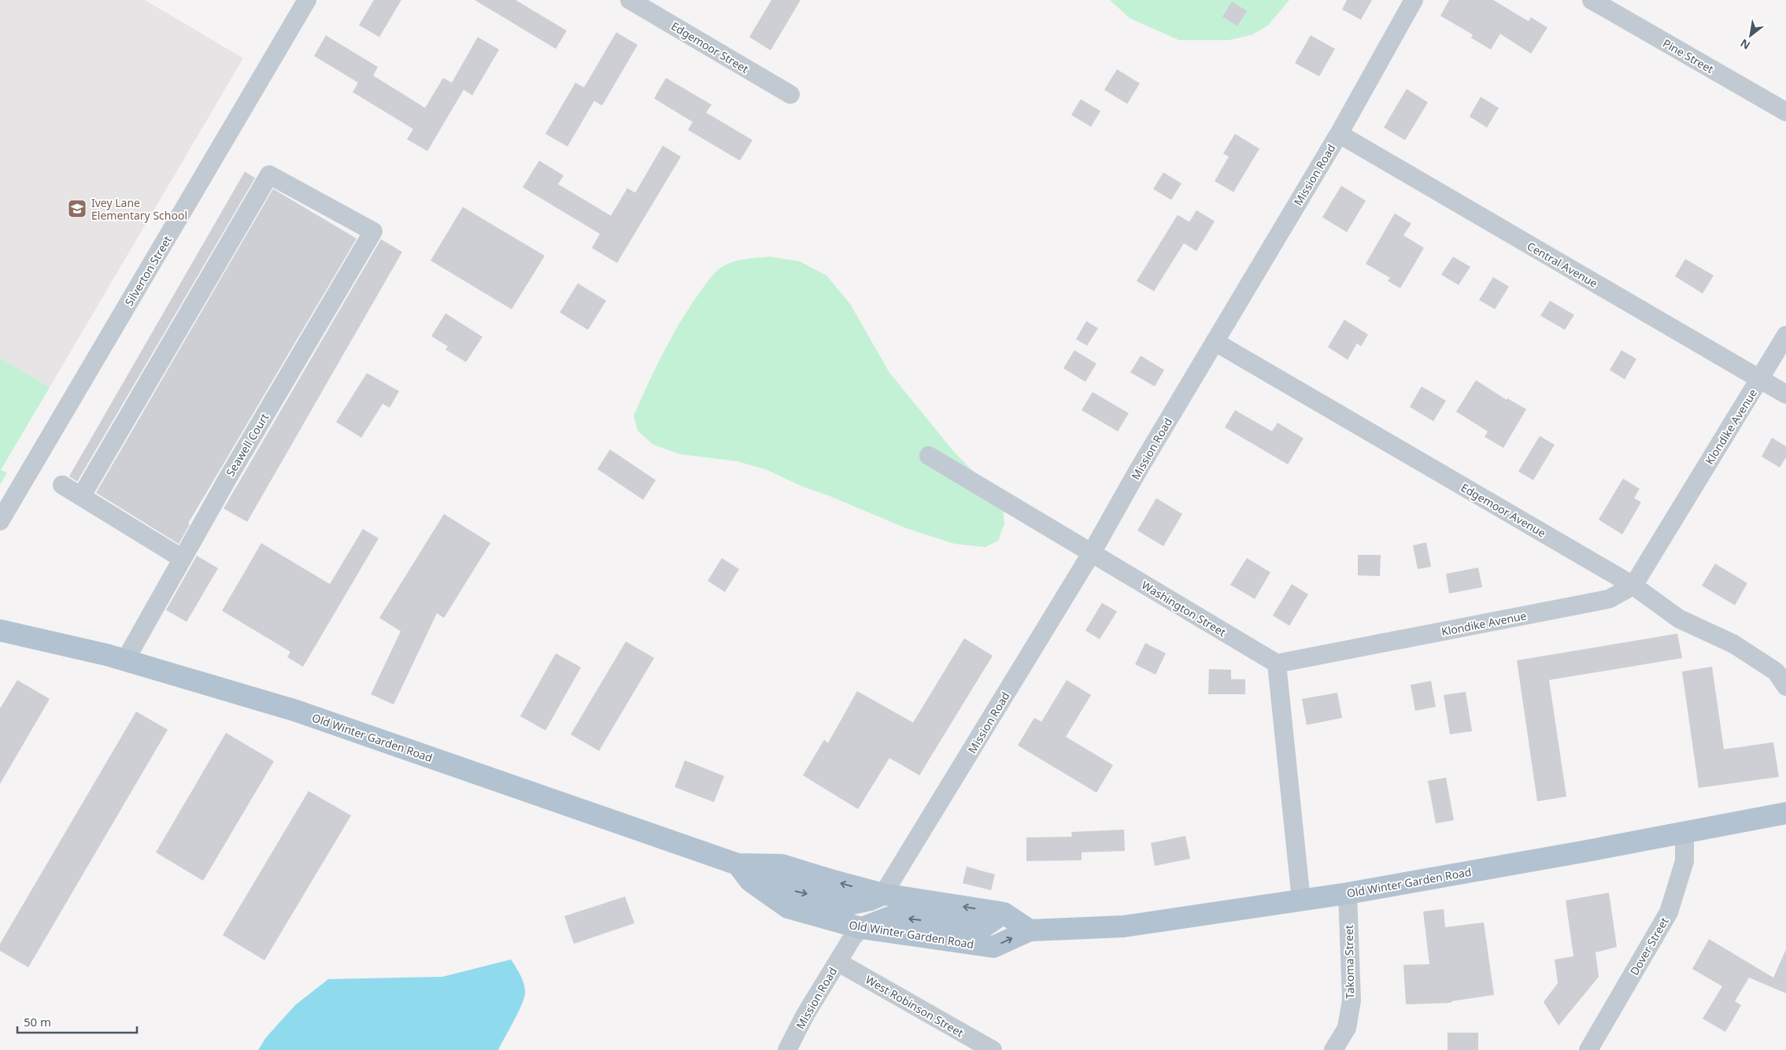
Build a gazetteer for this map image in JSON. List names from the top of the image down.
{
  "streets": {
    "main road": ["Old Winter Garden Road"],
    "street": [
      "Edgemoor Street",
      "Pine Street",
      "Mission Road",
      "Central Avenue",
      "Silverton Street",
      "Klondike Avenue",
      "Seawell Court",
      "Edgemoor Avenue",
      "Washington Street",
      "Dover Street",
      "Takoma Street",
      "West Robinson Street"
    ]
  },
  "crossings": [
    ["Mission Road", "Central Avenue"],
    ["Mission Road", "Edgemoor Avenue"],
    ["Mission Road", "Washington Street"],
    ["Mission Road", "Old Winter Garden Road"],
    ["Mission Road", "West Robinson Street"],
    ["Central Avenue", "Klondike Avenue"],
    ["Klondike Avenue", "Edgemoor Avenue"],
    ["Klondike Avenue", "Washington Street"],
    ["Seawell Court", "Old Winter Garden Road"],
    ["Old Winter Garden Road", "Dover Street"],
    ["Old Winter Garden Road", "Takoma Street"]
  ],
  "places": {
    "school or university": ["Ivey Lane Elementary School"]
  },
  "scale_bar": "50 m",
  "north": "bottom left"
}
